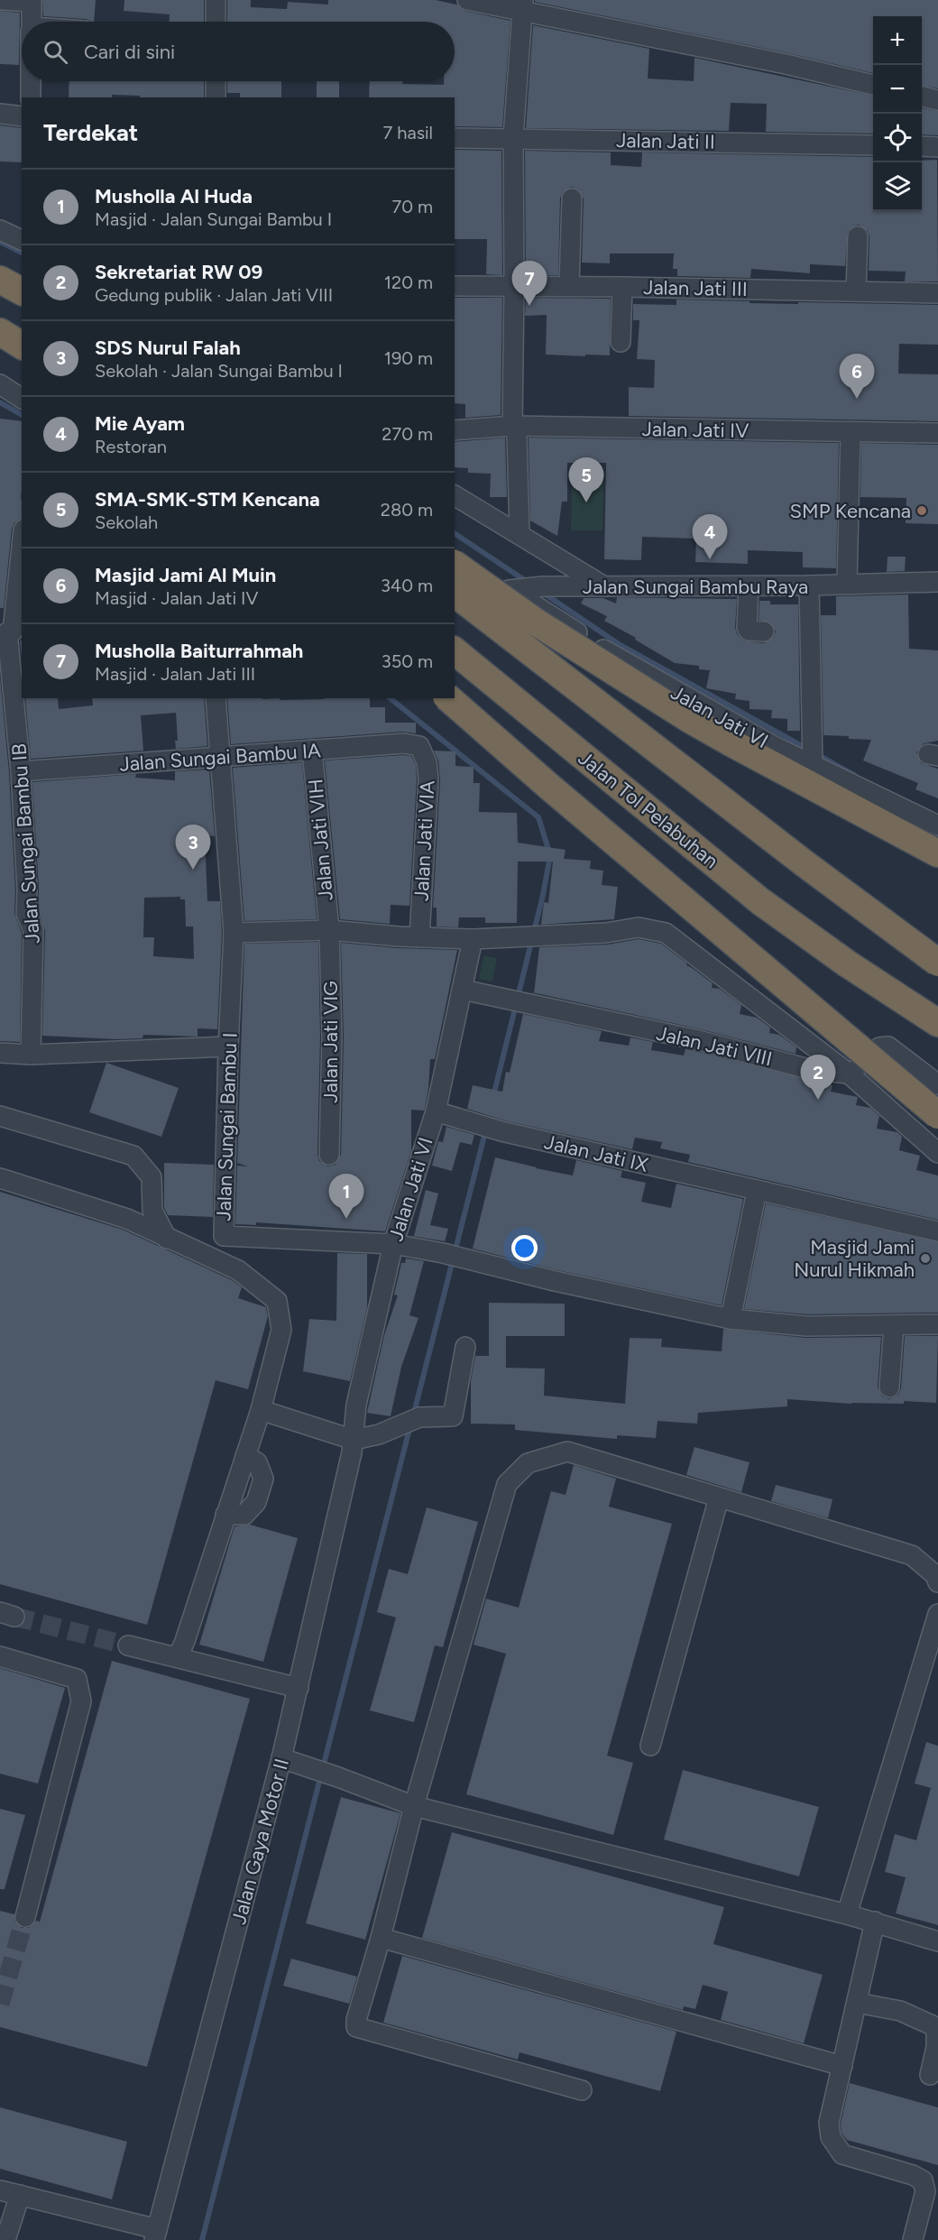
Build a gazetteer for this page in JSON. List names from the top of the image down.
{
  "streets": {
    "highway": ["Jalan Tol Pelabuhan"],
    "street": [
      "Jalan Jati II",
      "Jalan Jati III",
      "Jalan Jati IV",
      "Jalan Sungai Bambu Raya",
      "Jalan Jati VI",
      "Jalan Sungai Bambu IA",
      "Jalan Jati VIH",
      "Jalan Jati VIA",
      "Jalan Sungai Bambu IB",
      "Jalan Jati VIG",
      "Jalan Jati VIII",
      "Jalan Sungai Bambu I",
      "Jalan Jati IX",
      "Jalan Gaya Motor II"
    ]
  },
  "crossings": [
    ["Jalan Sungai Bambu Raya", "Jalan Jati VI"],
    ["Jalan Jati VI", "Jalan Jati VIII"],
    ["Jalan Jati VI", "Jalan Sungai Bambu I"],
    ["Jalan Jati VI", "Jalan Jati IX"],
    ["Jalan Jati VI", "Jalan Gaya Motor II"],
    ["Jalan Sungai Bambu IA", "Jalan Jati VIH"],
    ["Jalan Sungai Bambu IA", "Jalan Jati VIA"],
    ["Jalan Sungai Bambu IA", "Jalan Sungai Bambu IB"],
    ["Jalan Sungai Bambu IA", "Jalan Sungai Bambu I"],
    ["Jalan Jati VIH", "Jalan Jati VIG"]
  ],
  "places": ["SMP Kencana", "Masjid Jami Nurul Hikmah"],
  "page": {
    "map_buttons": ["+", "−"],
    "search": "Cari di sini",
    "heading": ["Terdekat", "7 hasil"],
    "list": [
      {
        "mark": "1",
        "name": "Musholla Al Huda",
        "note": "Masjid · Jalan Sungai Bambu I",
        "value": "70 m"
      },
      {
        "mark": "2",
        "name": "Sekretariat RW 09",
        "note": "Gedung publik · Jalan Jati VIII",
        "value": "120 m"
      },
      {
        "mark": "3",
        "name": "SDS Nurul Falah",
        "note": "Sekolah · Jalan Sungai Bambu I",
        "value": "190 m"
      },
      {
        "mark": "4",
        "name": "Mie Ayam",
        "note": "Restoran",
        "value": "270 m"
      },
      {
        "mark": "5",
        "name": "SMA-SMK-STM Kencana",
        "note": "Sekolah",
        "value": "280 m"
      },
      {
        "mark": "6",
        "name": "Masjid Jami Al Muin",
        "note": "Masjid · Jalan Jati IV",
        "value": "340 m"
      },
      {
        "mark": "7",
        "name": "Musholla Baiturrahmah",
        "note": "Masjid · Jalan Jati III",
        "value": "350 m"
      }
    ],
    "pins": [
      "7",
      "6",
      "5",
      "4",
      "3",
      "2",
      "1"
    ]
  }
}
